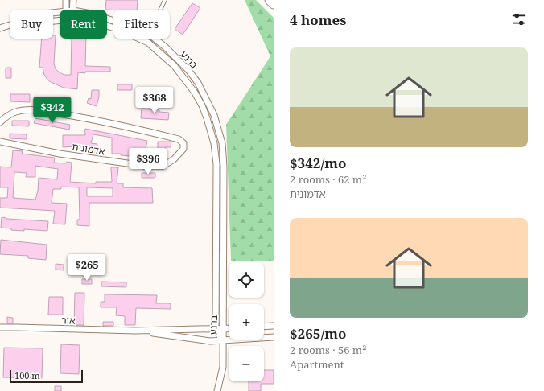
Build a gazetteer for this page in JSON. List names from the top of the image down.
{
  "streets": {
    "street": ["ברנע", "אדמונית", "אור"]
  },
  "scale_bar": "100 m",
  "page": {
    "heading": "4 homes",
    "chip": ["Buy", "Rent", "Filters"],
    "list": [
      {
        "name": "$342/mo",
        "note": "2 rooms · 62 m² · אדמונית"
      },
      {
        "name": "$265/mo",
        "note": "2 rooms · 56 m² · Apartment"
      }
    ],
    "price": [
      "$368",
      "$342",
      "$396",
      "$265"
    ],
    "map_buttons": ["+", "−"],
    "scale": "100 m"
  }
}
